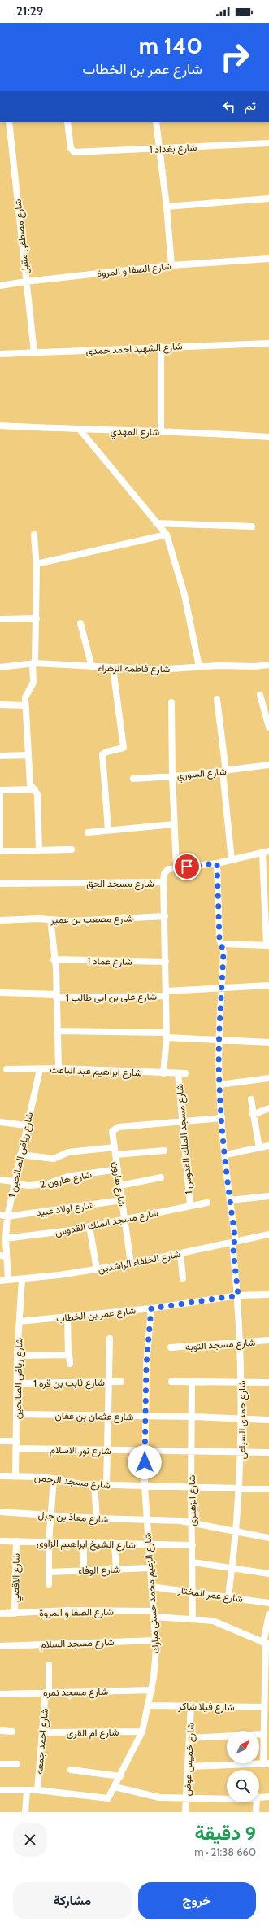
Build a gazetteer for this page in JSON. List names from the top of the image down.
{
  "streets": {
    "street": [
      "شارع بغداد 1",
      "شارع مصطفى مقبل",
      "شارع الصفا و المروة",
      "شارع الشهيد احمد حمدى",
      "شارع المهدي",
      "شارع فاطمه الزهراء",
      "شارع السوري",
      "شارع مسجد الحق",
      "شارع مصعب بن عمير",
      "شارع عماد 1",
      "شارع على بن ابى طالب 1",
      "شارع ابراهيم عبد الباعث",
      "شارع مسجد الملك القدوس 1",
      "شارع رياض الصالحين 1",
      "شارع هارون 2",
      "شارع هارون",
      "شارع اولاد عبيد",
      "شارع مسجد الملك القدوس",
      "شارع الخلفاء الراشدين",
      "شارع عمر بن الخطاب",
      "شارع مسجد التوبه",
      "شارع رياض الصالحين",
      "شارع ثابت بن قره 1",
      "شارع عثمان بن عفان",
      "شارع حمدى السباعى",
      "شارع نور الاسلام",
      "شارع مسجد الرحمن",
      "شارع الزهيرى",
      "شارع معاذ بن جبل",
      "شارع الشيخ ابراهيم الزاوى",
      "شارع الوفاء",
      "شارع الاقصي",
      "شارع الزعيم محمد حسنى مبارك",
      "شارع عمر المختار",
      "شارع مسجد السلام",
      "شارع مسجد نمره",
      "شارع فيلا شاكر",
      "شارع ام القرى",
      "شارع احمد جمعه",
      "شارع خميس عوض"
    ]
  },
  "crossings": [
    ["شارع مصطفى مقبل", "شارع الصفا و المروة"],
    ["شارع مصطفى مقبل", "شارع الشهيد احمد حمدى"],
    ["شارع الصفا و المروة", "شارع الزهيرى"],
    ["شارع الصفا و المروة", "شارع الاقصي"],
    ["شارع الصفا و المروة", "شارع الزعيم محمد حسنى مبارك"],
    ["شارع ابراهيم عبد الباعث", "شارع مسجد الملك القدوس 1"],
    ["شارع ابراهيم عبد الباعث", "شارع رياض الصالحين 1"],
    ["شارع مسجد الملك القدوس 1", "شارع هارون"],
    ["شارع مسجد الملك القدوس 1", "شارع مسجد الملك القدوس"],
    ["شارع رياض الصالحين 1", "شارع هارون 2"],
    ["شارع رياض الصالحين 1", "شارع اولاد عبيد"],
    ["شارع رياض الصالحين 1", "شارع مسجد الملك القدوس"],
    ["شارع رياض الصالحين 1", "شارع الخلفاء الراشدين"],
    ["شارع هارون 2", "شارع هارون"],
    ["شارع هارون", "شارع اولاد عبيد"],
    ["شارع هارون", "شارع مسجد الملك القدوس"],
    ["شارع هارون", "شارع الخلفاء الراشدين"],
    ["شارع الخلفاء الراشدين", "شارع رياض الصالحين"],
    ["شارع الخلفاء الراشدين", "شارع حمدى السباعى"],
    ["شارع عمر بن الخطاب", "شارع رياض الصالحين"],
    ["شارع عمر بن الخطاب", "شارع حمدى السباعى"],
    ["شارع عمر بن الخطاب", "شارع الزعيم محمد حسنى مبارك"],
    ["شارع مسجد التوبه", "شارع حمدى السباعى"],
    ["شارع رياض الصالحين", "شارع ثابت بن قره 1"],
    ["شارع رياض الصالحين", "شارع عثمان بن عفان"],
    ["شارع رياض الصالحين", "شارع نور الاسلام"],
    ["شارع رياض الصالحين", "شارع مسجد الرحمن"],
    ["شارع عثمان بن عفان", "شارع حمدى السباعى"],
    ["شارع عثمان بن عفان", "شارع الزهيرى"],
    ["شارع عثمان بن عفان", "شارع الزعيم محمد حسنى مبارك"],
    ["شارع حمدى السباعى", "شارع نور الاسلام"],
    ["شارع حمدى السباعى", "شارع مسجد الرحمن"],
    ["شارع حمدى السباعى", "شارع معاذ بن جبل"],
    ["شارع حمدى السباعى", "شارع عمر المختار"],
    ["شارع نور الاسلام", "شارع الزهيرى"],
    ["شارع نور الاسلام", "شارع الزعيم محمد حسنى مبارك"],
    ["شارع مسجد الرحمن", "شارع الزهيرى"],
    ["شارع مسجد الرحمن", "شارع الزعيم محمد حسنى مبارك"],
    ["شارع الزهيرى", "شارع معاذ بن جبل"],
    ["شارع الزهيرى", "شارع الشيخ ابراهيم الزاوى"],
    ["شارع الزهيرى", "شارع عمر المختار"],
    ["شارع معاذ بن جبل", "شارع الزعيم محمد حسنى مبارك"],
    ["شارع الشيخ ابراهيم الزاوى", "شارع الاقصي"],
    ["شارع الشيخ ابراهيم الزاوى", "شارع الزعيم محمد حسنى مبارك"],
    ["شارع الوفاء", "شارع الزعيم محمد حسنى مبارك"],
    ["شارع الزعيم محمد حسنى مبارك", "شارع عمر المختار"],
    ["شارع الزعيم محمد حسنى مبارك", "شارع مسجد السلام"],
    ["شارع الزعيم محمد حسنى مبارك", "شارع مسجد نمره"],
    ["شارع الزعيم محمد حسنى مبارك", "شارع فيلا شاكر"],
    ["شارع الزعيم محمد حسنى مبارك", "شارع ام القرى"],
    ["شارع الزعيم محمد حسنى مبارك", "شارع احمد جمعه"],
    ["شارع مسجد نمره", "شارع احمد جمعه"],
    ["شارع فيلا شاكر", "شارع خميس عوض"],
    ["شارع ام القرى", "شارع احمد جمعه"]
  ],
  "north": "top right",
  "page": {
    "status": "21:29",
    "turn": ["140 m", "شارع عمر بن الخطاب"],
    "then": "ثم",
    "heading": ["9 دقيقة", "660 m · 21:38"],
    "buttons": ["خروج", "مشاركة"]
  }
}
